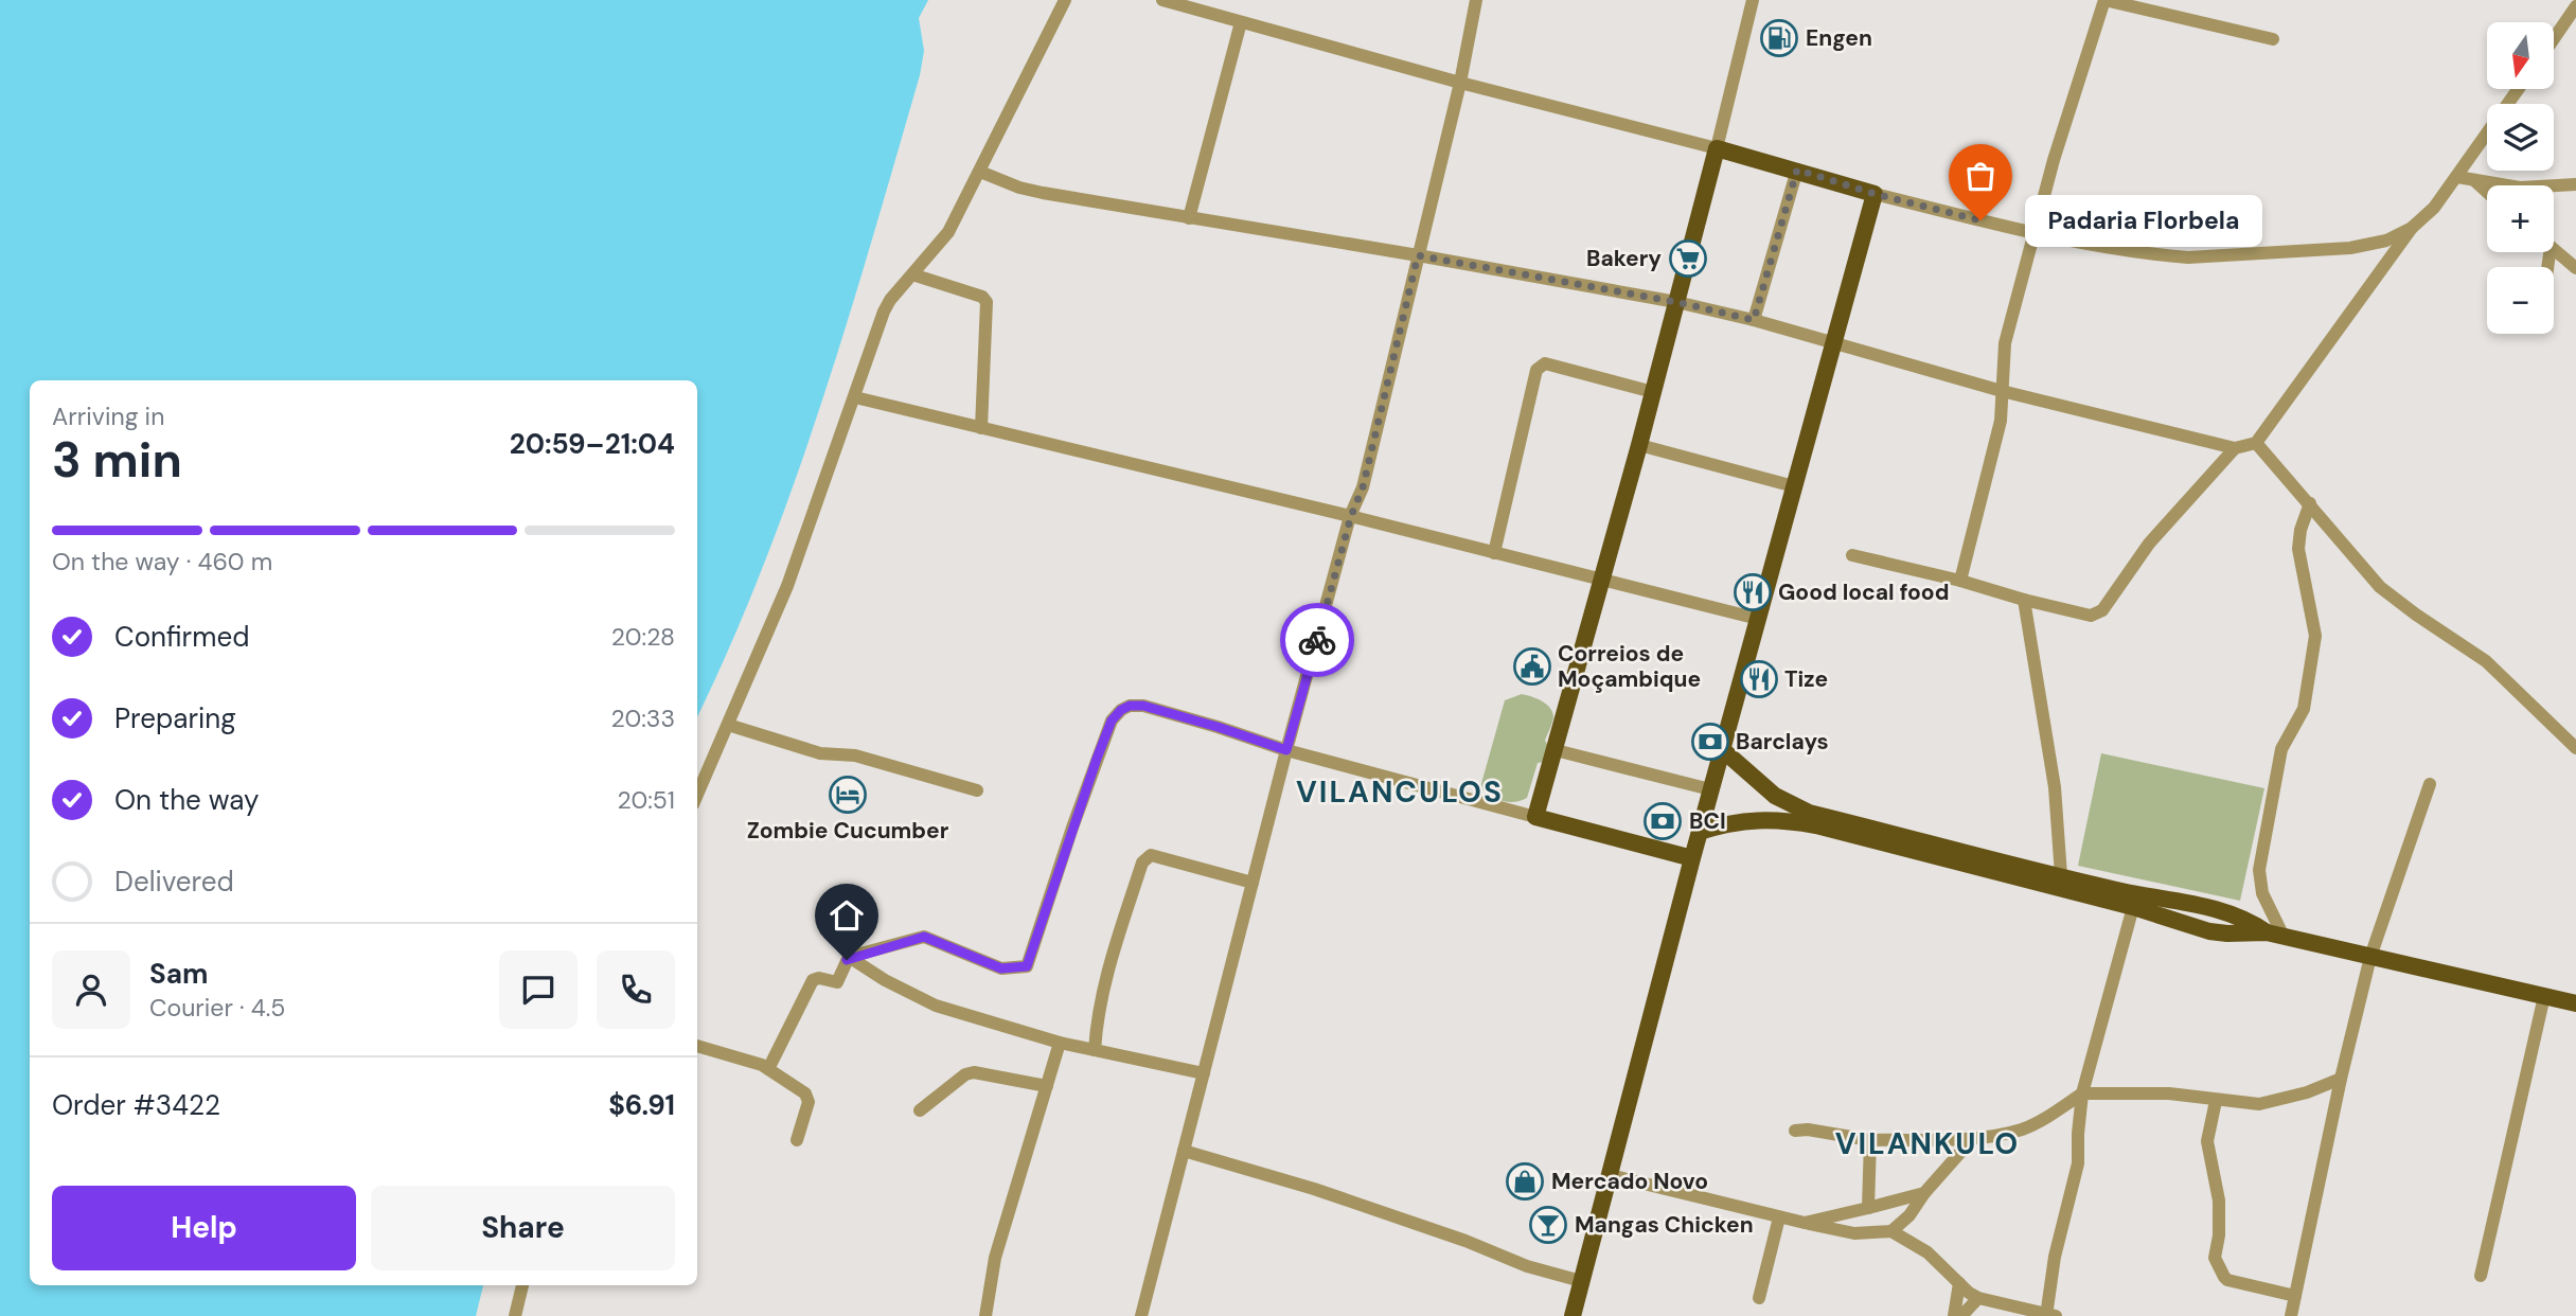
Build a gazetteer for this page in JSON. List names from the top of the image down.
{
  "districts": ["VILANCULOS", "VILANKULO"],
  "places": {
    "fuel station": ["Engen"],
    "other": ["Padaria Florbela"],
    "supermarket": ["Bakery"],
    "restaurant": ["Good local food", "Tize"],
    "public building": ["Correios de Moçambique"],
    "bank": ["Barclays", "BCI"],
    "hotel": ["Zombie Cucumber"],
    "shop": ["Mercado Novo"],
    "bar": ["Mangas Chicken"]
  },
  "north": "bottom",
  "page": {
    "map_buttons": ["+", "−"],
    "bubble": "Padaria Florbela",
    "heading": ["3 min", "Arriving in", "20:59–21:04"],
    "panel": [
      "Sam",
      "Courier · 4.5",
      "Order #3422",
      "$6.91"
    ],
    "bar": "On the way · 460 m",
    "list": [
      ["Confirmed", "20:28"],
      ["Preparing", "20:33"],
      ["On the way", "20:51"],
      "Delivered"
    ],
    "buttons": ["Help", "Share"]
  }
}
